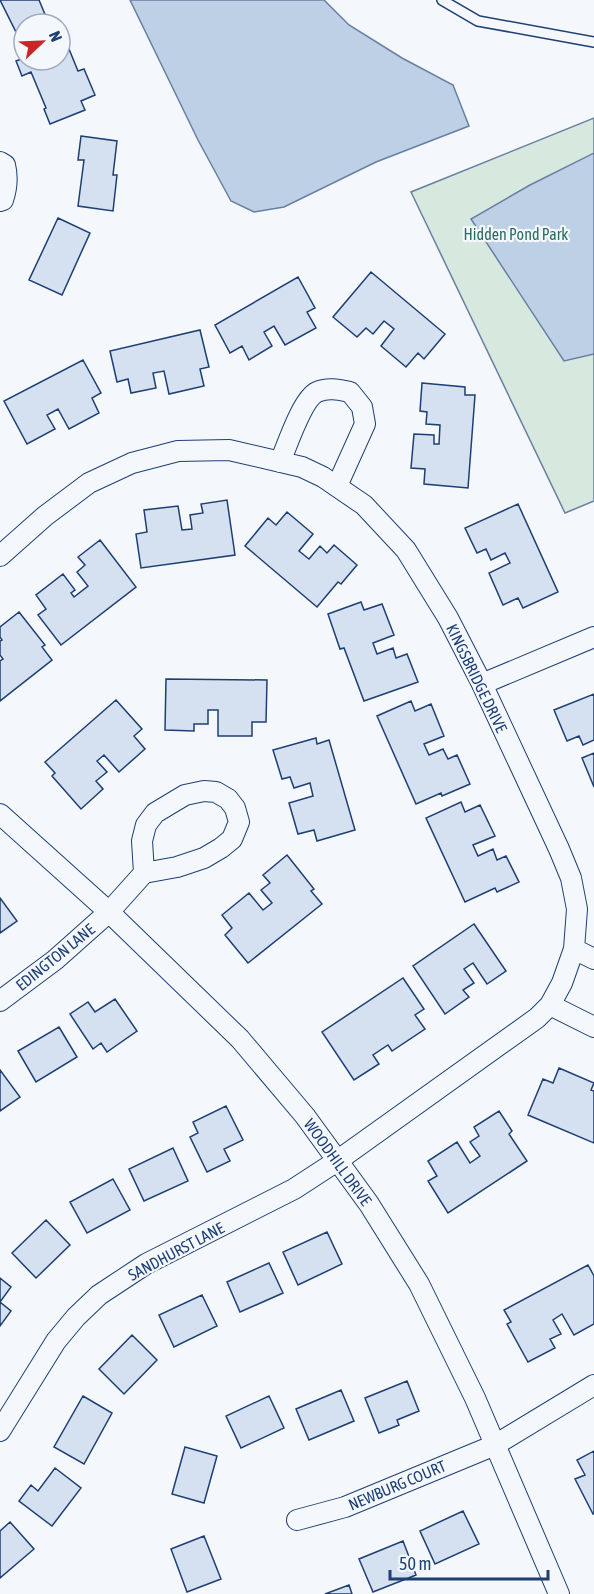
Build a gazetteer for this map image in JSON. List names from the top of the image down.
{
  "streets": {
    "street": [
      "KINGSBRIDGE DRIVE",
      "EDINGTON LANE",
      "WOODHILL DRIVE",
      "SANDHURST LANE",
      "NEWBURG COURT"
    ]
  },
  "crossings": [
    ["KINGSBRIDGE DRIVE", "WOODHILL DRIVE"],
    ["KINGSBRIDGE DRIVE", "SANDHURST LANE"],
    ["EDINGTON LANE", "WOODHILL DRIVE"],
    ["WOODHILL DRIVE", "SANDHURST LANE"],
    ["WOODHILL DRIVE", "NEWBURG COURT"]
  ],
  "parks": ["Hidden Pond Park"],
  "scale_bar": "50 m",
  "north": "top right"
}
